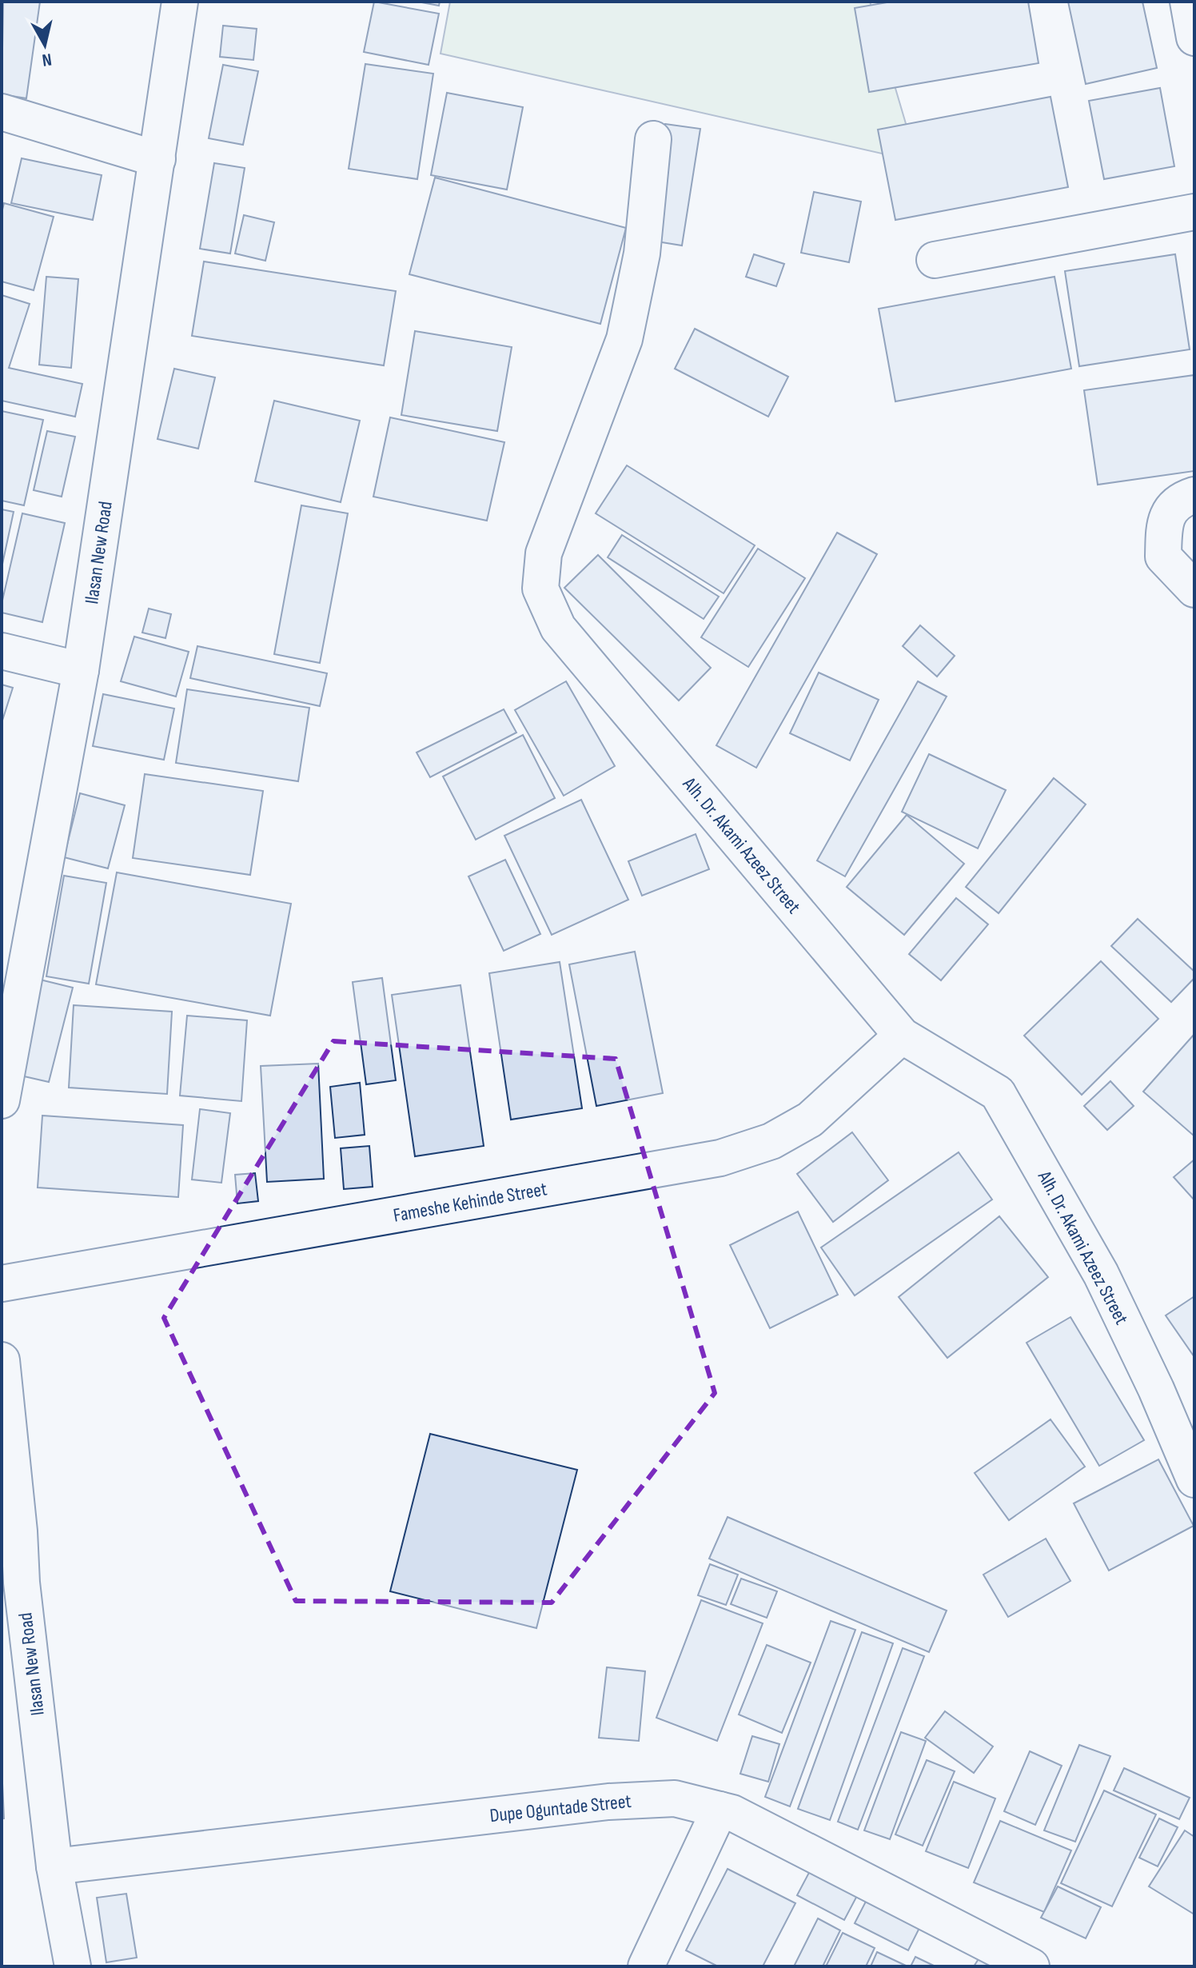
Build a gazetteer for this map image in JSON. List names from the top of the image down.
{
  "streets": {
    "street": [
      "Ilasan New Road",
      "Alh. Dr. Akami Azeez Street",
      "Fameshe Kehinde Street",
      "Dupe Oguntade Street"
    ]
  },
  "crossings": [
    ["Ilasan New Road", "Dupe Oguntade Street"],
    ["Alh. Dr. Akami Azeez Street", "Fameshe Kehinde Street"]
  ],
  "north": "bottom"
}
